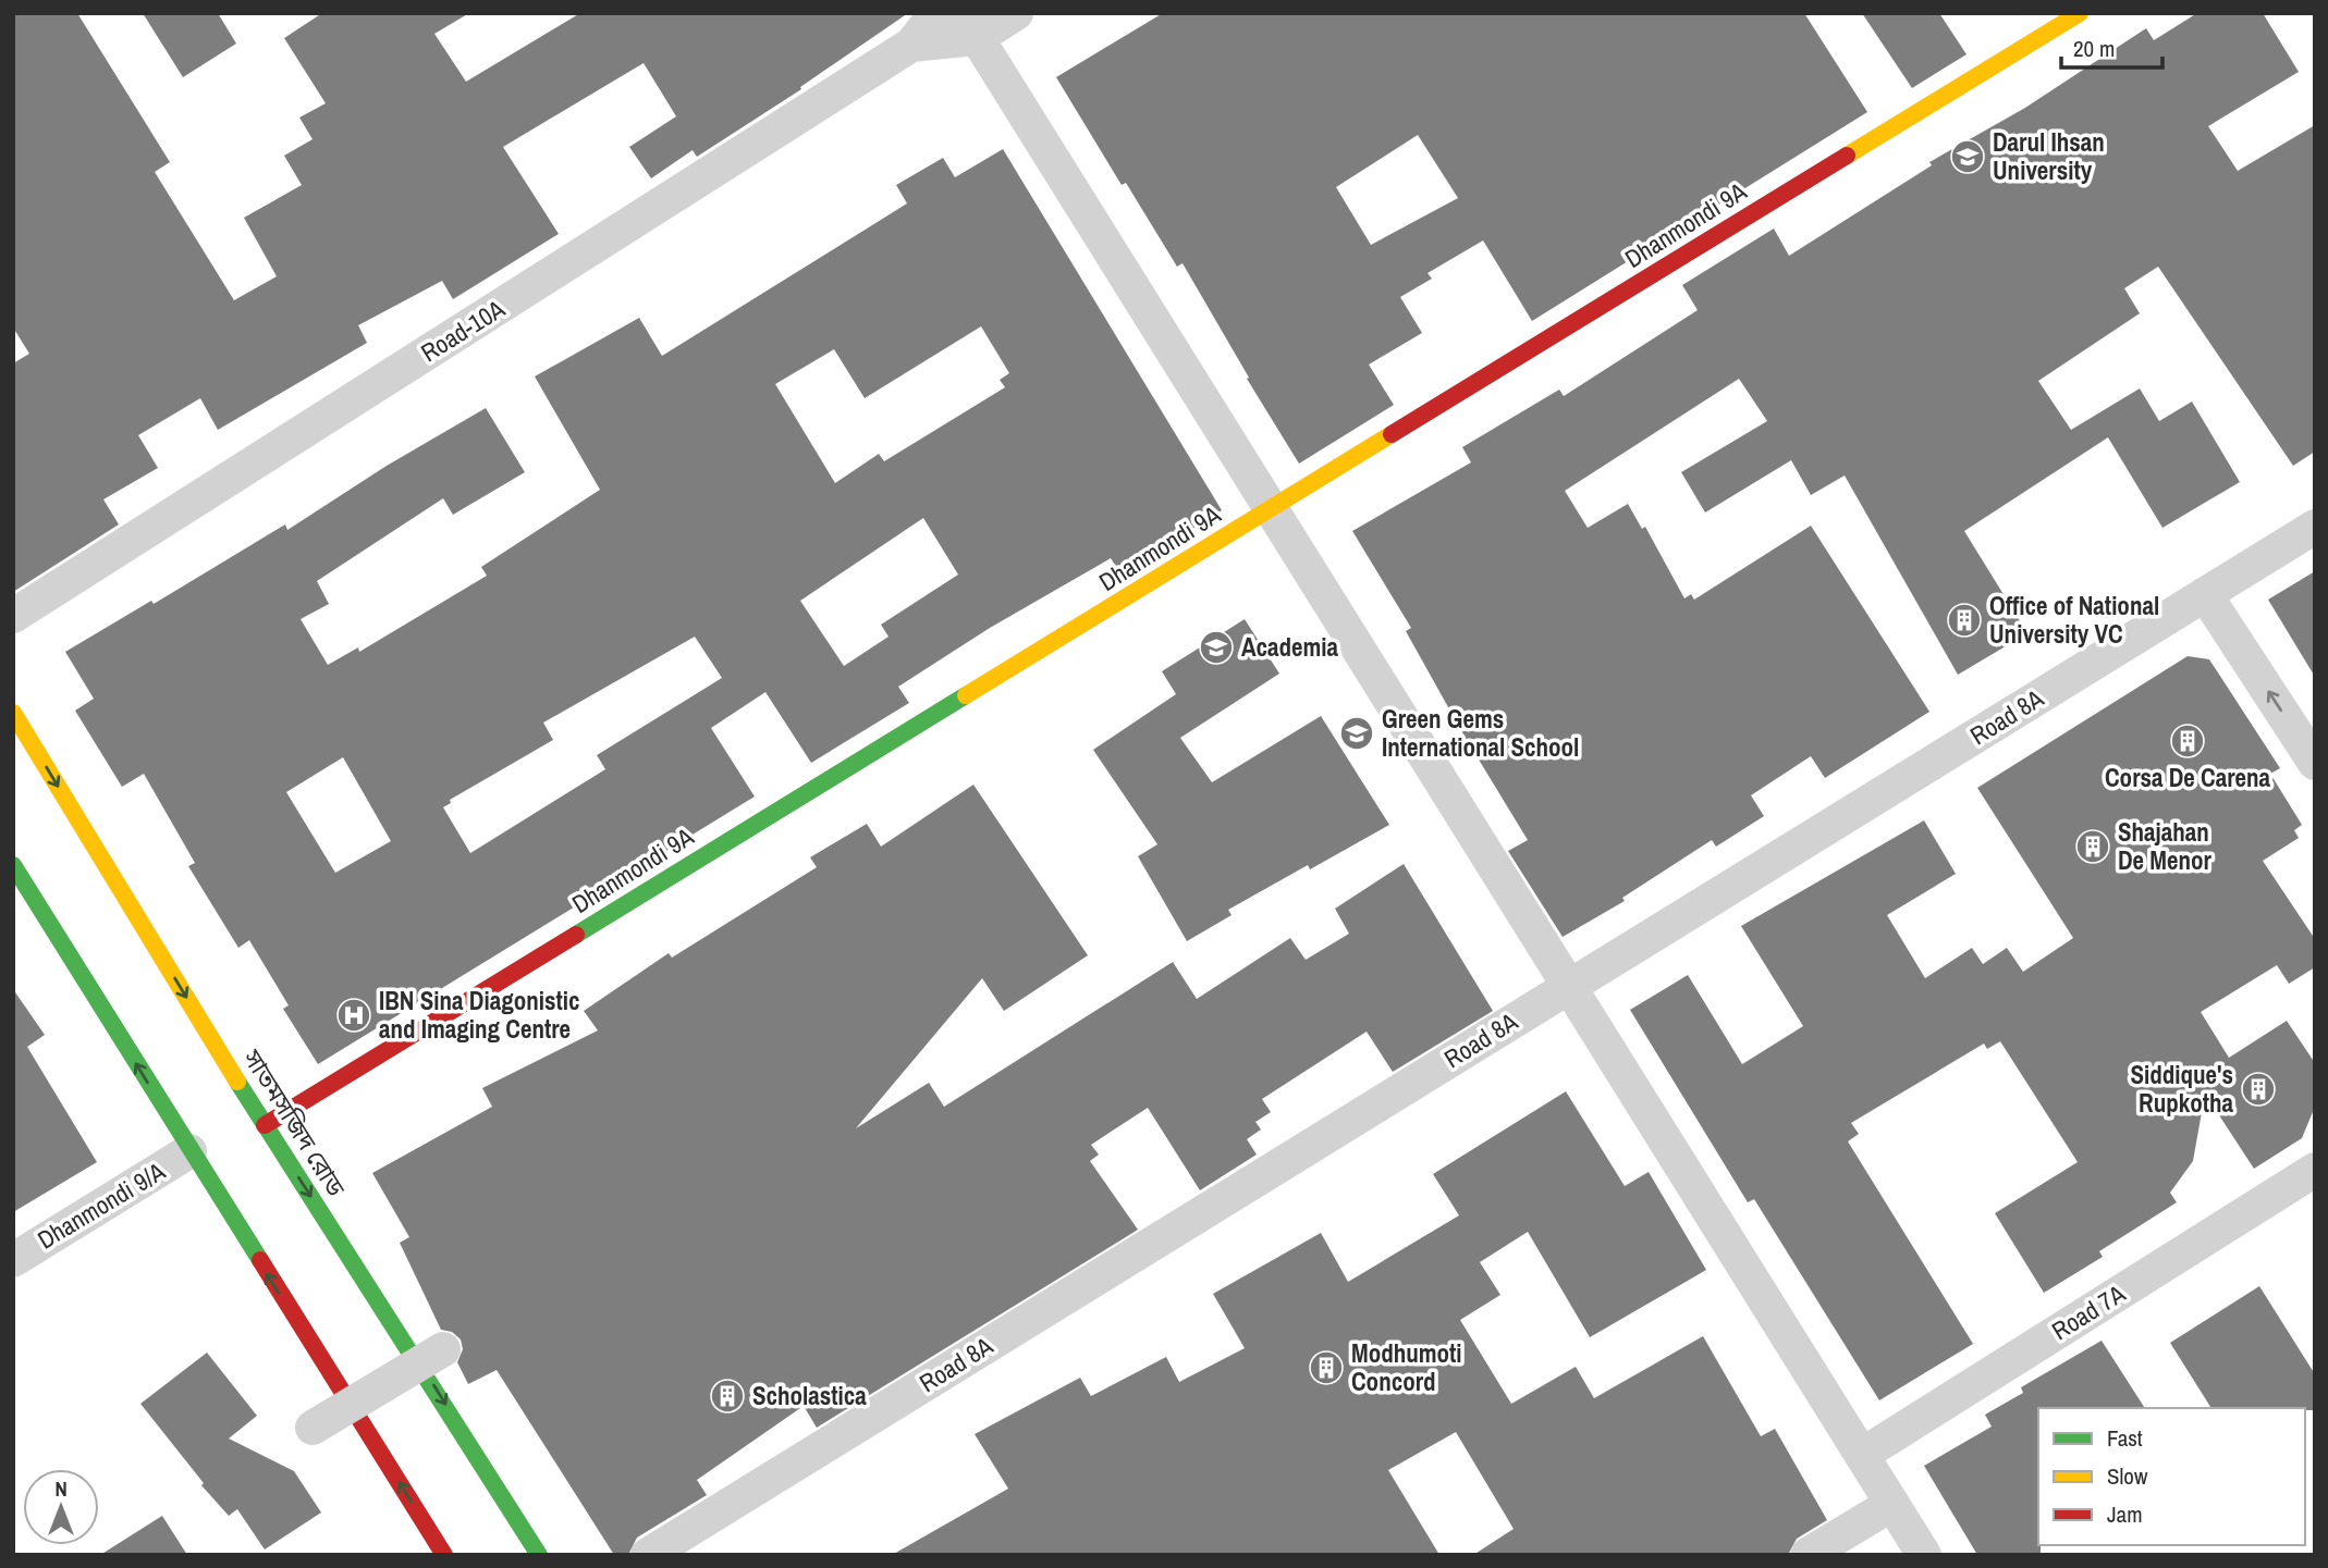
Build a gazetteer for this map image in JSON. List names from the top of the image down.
{
  "streets": {
    "street": [
      "Dhanmondi 9A",
      "Road-10A",
      "Road 8A",
      "সাতমসজিদ রোড",
      "Dhanmondi 9/A",
      "Road 7A"
    ]
  },
  "crossings": [
    ["Dhanmondi 9A", "সাতমসজিদ রোড"]
  ],
  "places": {
    "school or university": ["Darul Ihsan University", "Academia", "Green Gems International School"],
    "building": [
      "Office of National University VC",
      "Corsa De Carena",
      "Shajahan De Menor",
      "Siddique's Rupkotha",
      "Modhumoti Concord",
      "Scholastica"
    ],
    "hospital": ["IBN Sina Diagonistic and Imaging Centre"]
  },
  "legend": ["Fast", "Slow", "Jam"],
  "scale_bar": "20 m",
  "north": "top"
}
